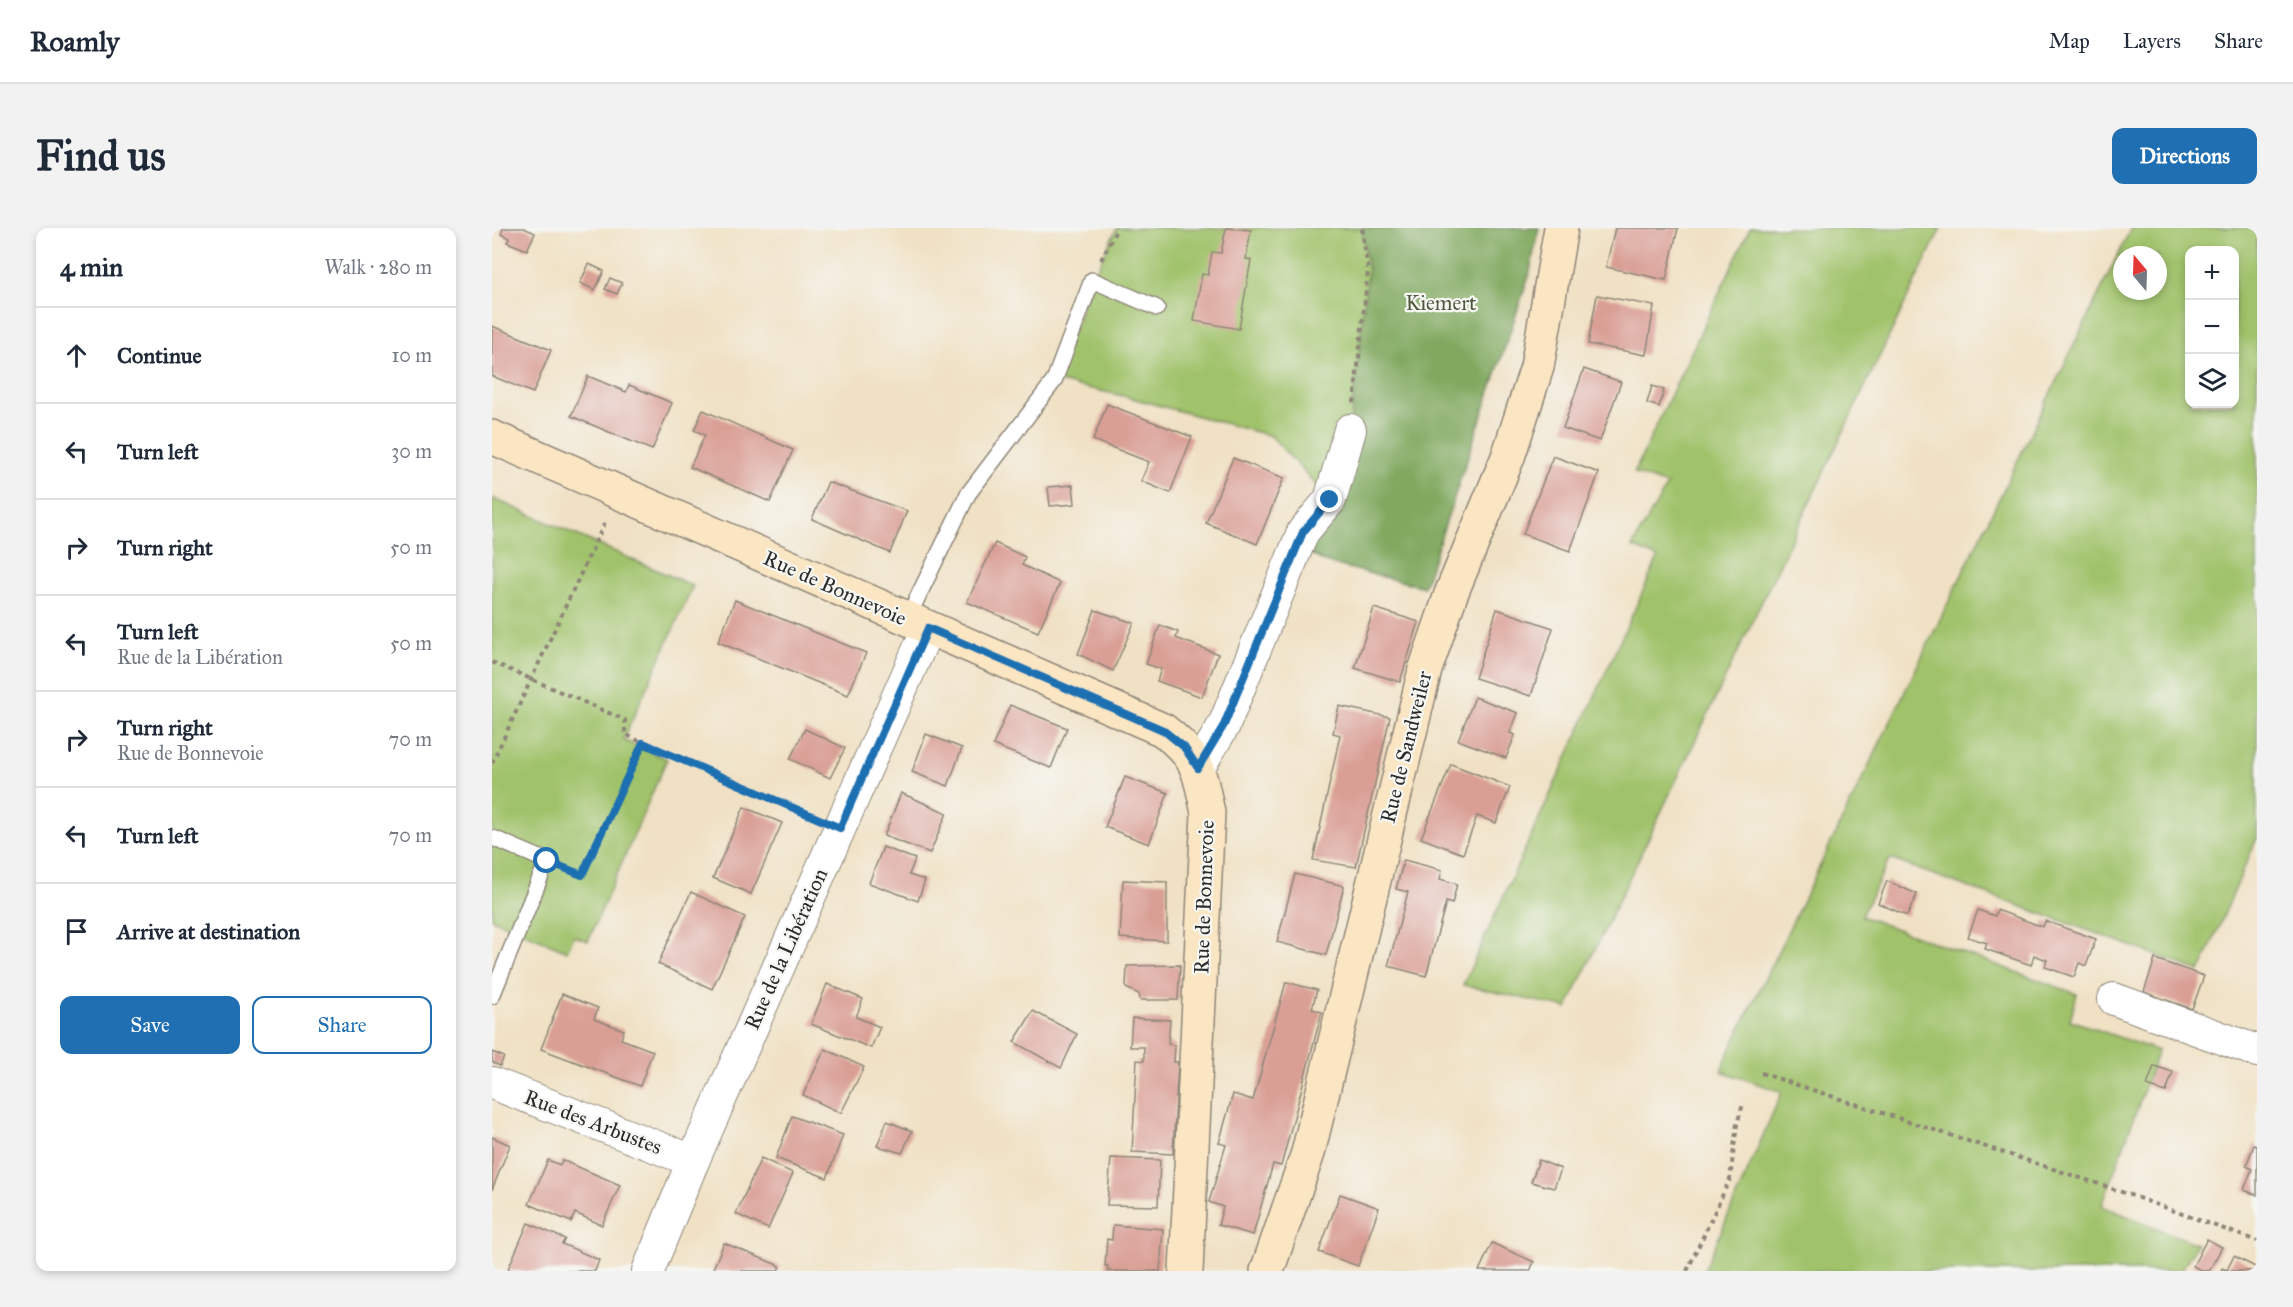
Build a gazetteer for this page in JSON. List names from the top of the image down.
{
  "streets": {
    "main road": ["Rue de Bonnevoie", "Rue de Sandweiler"],
    "street": ["Rue de la Libération", "Rue des Arbustes"]
  },
  "crossings": [
    ["Rue de Bonnevoie", "Rue de la Libération"],
    ["Rue de la Libération", "Rue des Arbustes"]
  ],
  "parks": ["Kiemert"],
  "north": "top",
  "page": {
    "header": "Roamly",
    "nav": ["Map", "Layers", "Share"],
    "buttons": [
      "Directions",
      ["Save", "Share"]
    ],
    "title": "Find us",
    "heading": ["4 min", "Walk · 280 m"],
    "map_buttons": ["+", "−"],
    "list": [
      ["Continue", "10 m"],
      ["Turn left", "30 m"],
      ["Turn right", "50 m"],
      ["Turn left", "Rue de la Libération", "50 m"],
      ["Turn right", "Rue de Bonnevoie", "70 m"],
      ["Turn left", "70 m"],
      "Arrive at destination"
    ]
  }
}
